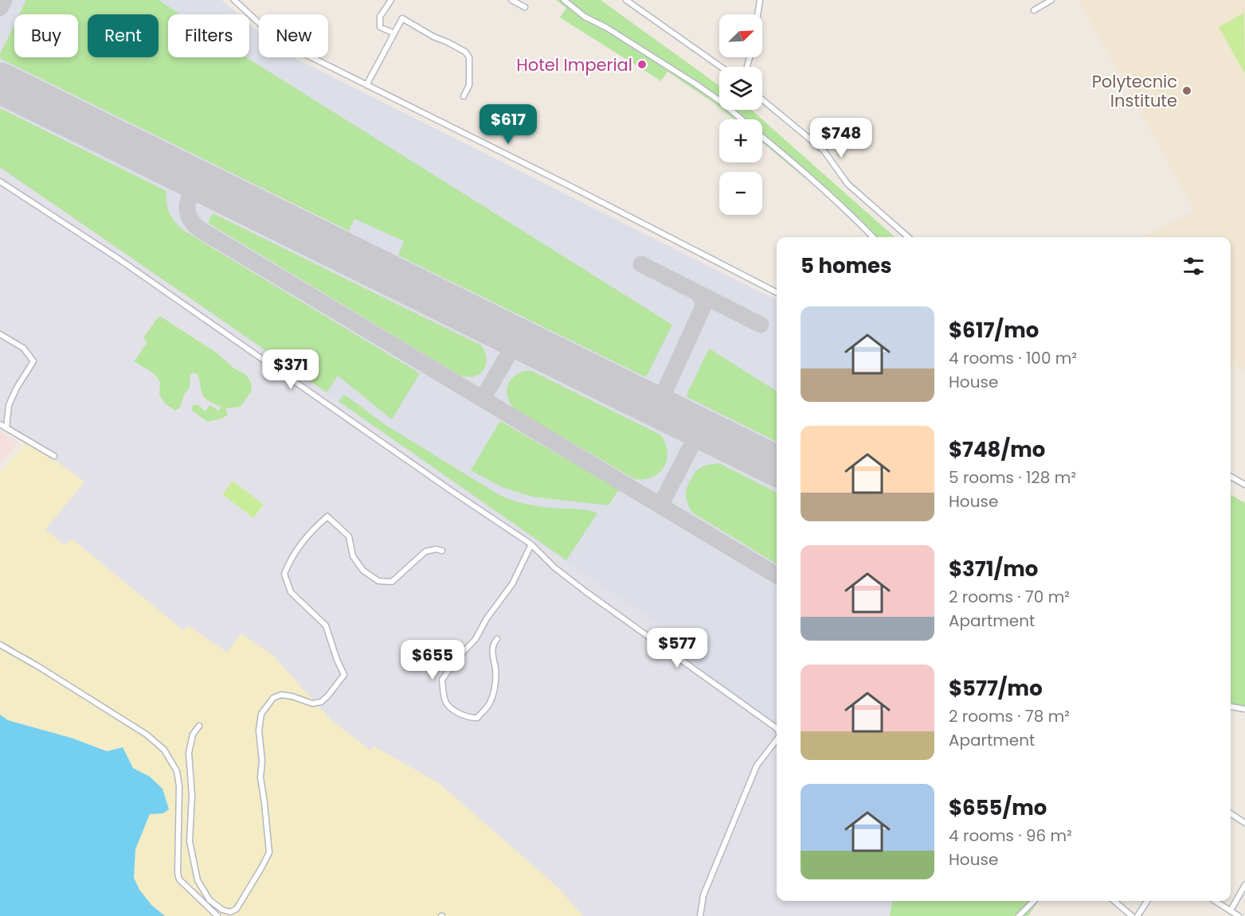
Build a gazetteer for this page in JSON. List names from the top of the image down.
{
  "places": ["Hotel Imperial", "Polytecnic Institute"],
  "north": "top right",
  "page": {
    "map_buttons": ["+", "−"],
    "chip": [
      "Buy",
      "Rent",
      "Filters",
      "New"
    ],
    "price": [
      "$617",
      "$748",
      "$371",
      "$577",
      "$655"
    ],
    "heading": "5 homes",
    "list": [
      {
        "name": "$617/mo",
        "note": "4 rooms · 100 m² · House"
      },
      {
        "name": "$748/mo",
        "note": "5 rooms · 128 m² · House"
      },
      {
        "name": "$371/mo",
        "note": "2 rooms · 70 m² · Apartment"
      },
      {
        "name": "$577/mo",
        "note": "2 rooms · 78 m² · Apartment"
      },
      {
        "name": "$655/mo",
        "note": "4 rooms · 96 m² · House"
      }
    ]
  }
}
